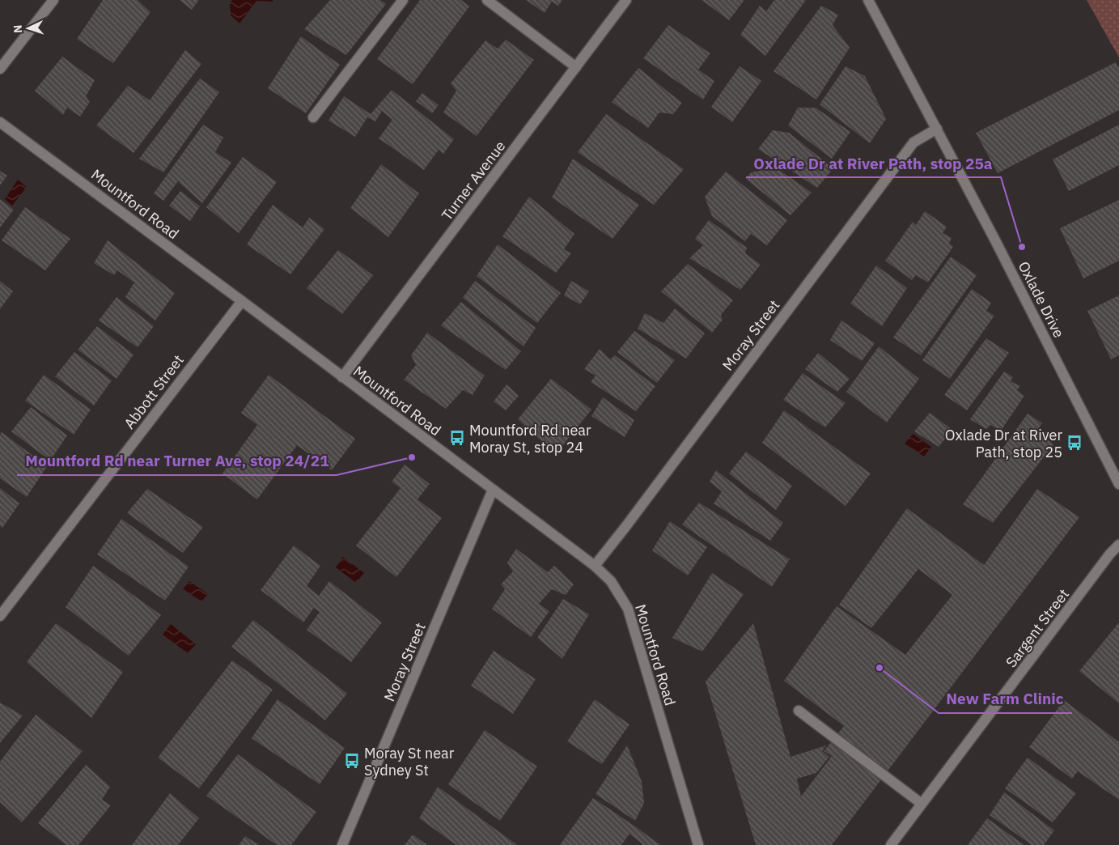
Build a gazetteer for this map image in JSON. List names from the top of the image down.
{
  "streets": {
    "street": [
      "Turner Avenue",
      "Mountford Road",
      "Oxlade Drive",
      "Moray Street",
      "Abbott Street",
      "Sargent Street"
    ]
  },
  "crossings": [
    ["Turner Avenue", "Mountford Road"],
    ["Mountford Road", "Moray Street"],
    ["Mountford Road", "Abbott Street"],
    ["Oxlade Drive", "Moray Street"]
  ],
  "places": {
    "other": ["Oxlade Dr at River Path, stop 25a", "Mountford Rd near Turner Ave, stop 24/21", "New Farm Clinic"],
    "bus stop": ["Mountford Rd near Moray St, stop 24", "Oxlade Dr at River Path, stop 25", "Moray St near Sydney St"]
  },
  "north": "left"
}
